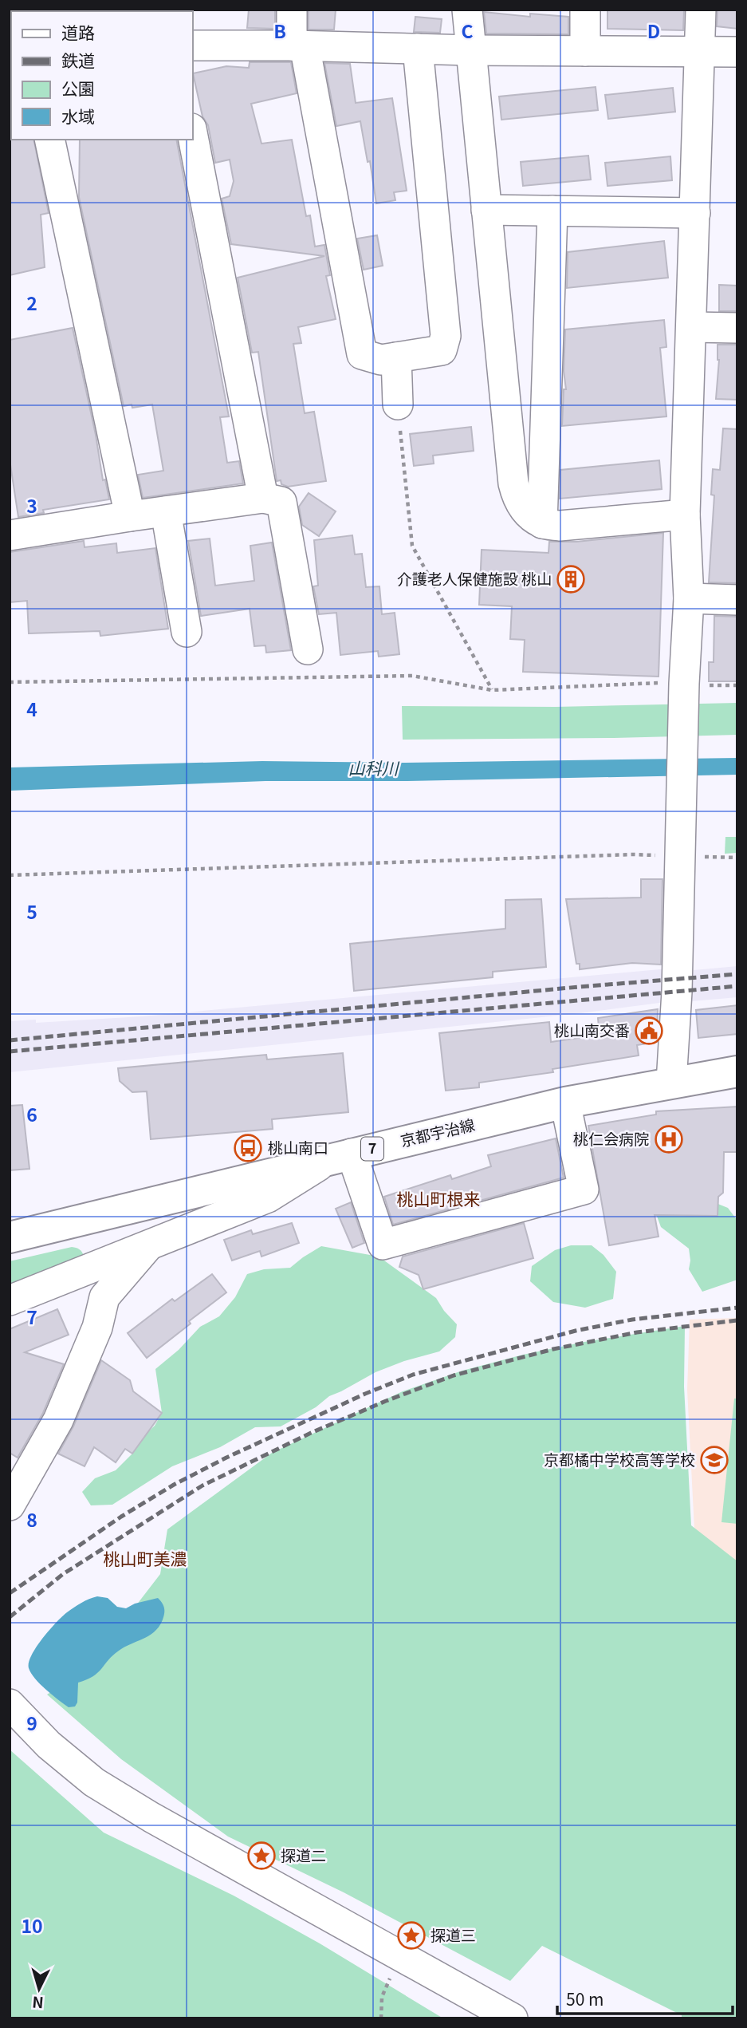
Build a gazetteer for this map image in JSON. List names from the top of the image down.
{
  "streets": {
    "main road": ["京都宇治線", "7"]
  },
  "districts": ["桃山町根来", "桃山町美濃"],
  "water": ["山科川"],
  "places": {
    "building": ["介護老人保健施設 桃山"],
    "public building": ["桃山南交番"],
    "hospital": ["桃仁会病院"],
    "bus stop": ["桃山南口"],
    "school or university": ["京都橘中学校高等学校"],
    "place": ["探道二", "探道三"]
  },
  "legend": [
    "道路",
    "鉄道",
    "公園",
    "水域"
  ],
  "scale_bar": "50 m",
  "north": "bottom",
  "grid": {
    "columns": ["B", "C", "D"],
    "rows": [
      "2",
      "3",
      "4",
      "5",
      "6",
      "7",
      "8",
      "9",
      "10"
    ]
  }
}
